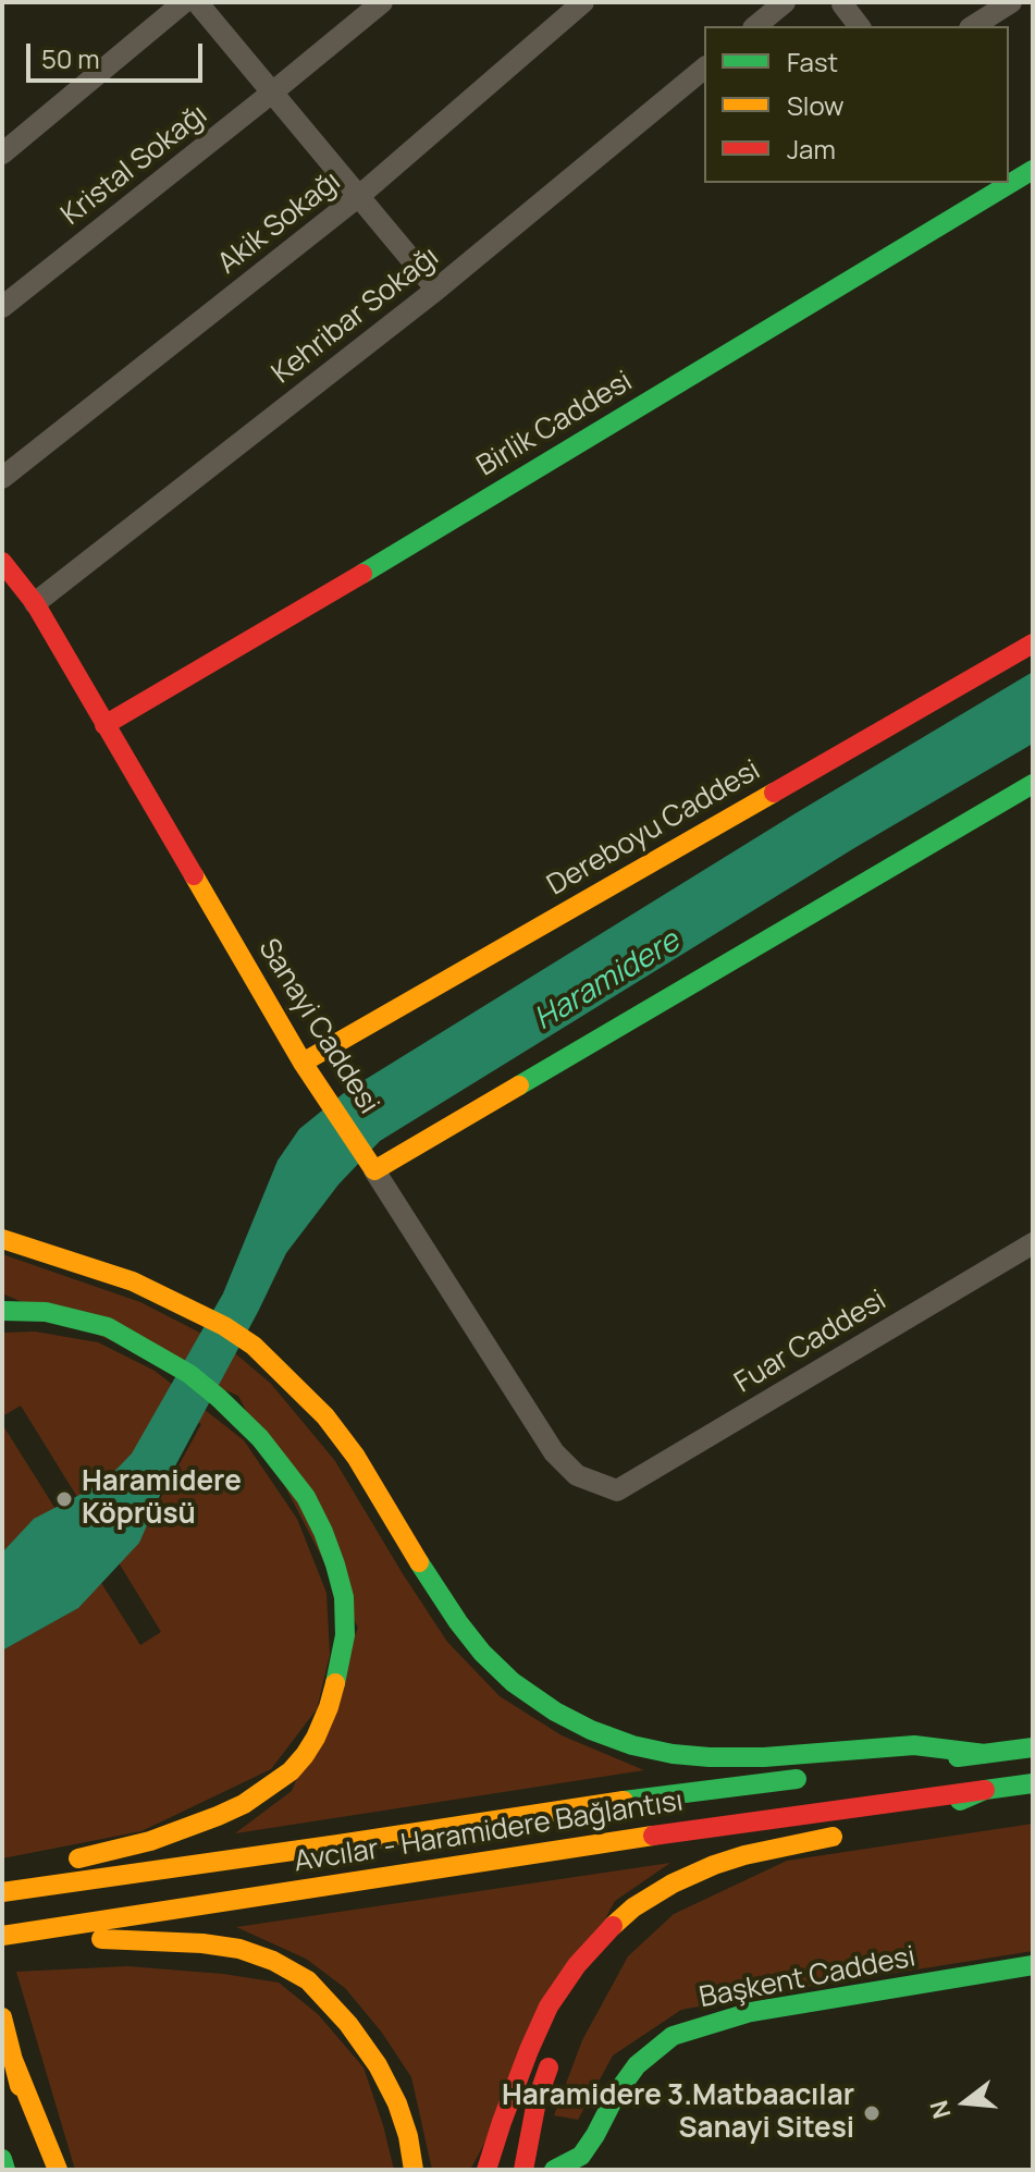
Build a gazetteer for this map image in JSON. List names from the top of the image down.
{
  "streets": {
    "main road": [
      "Birlik Caddesi",
      "Dereboyu Caddesi",
      "Sanayi Caddesi",
      "Avcılar - Haramidere Bağlantısı",
      "Başkent Caddesi"
    ],
    "street": [
      "Kristal Sokağı",
      "Akik Sokağı",
      "Kehribar Sokağı",
      "Fuar Caddesi"
    ]
  },
  "crossings": [
    ["Kehribar Sokağı", "Sanayi Caddesi"],
    ["Birlik Caddesi", "Sanayi Caddesi"],
    ["Dereboyu Caddesi", "Sanayi Caddesi"],
    ["Sanayi Caddesi", "Fuar Caddesi"]
  ],
  "water": ["Haramidere"],
  "places": ["Haramidere Köprüsü", "Haramidere 3.Matbaacılar Sanayi Sitesi"],
  "legend": ["Fast", "Slow", "Jam"],
  "scale_bar": "50 m",
  "north": "left"
}
